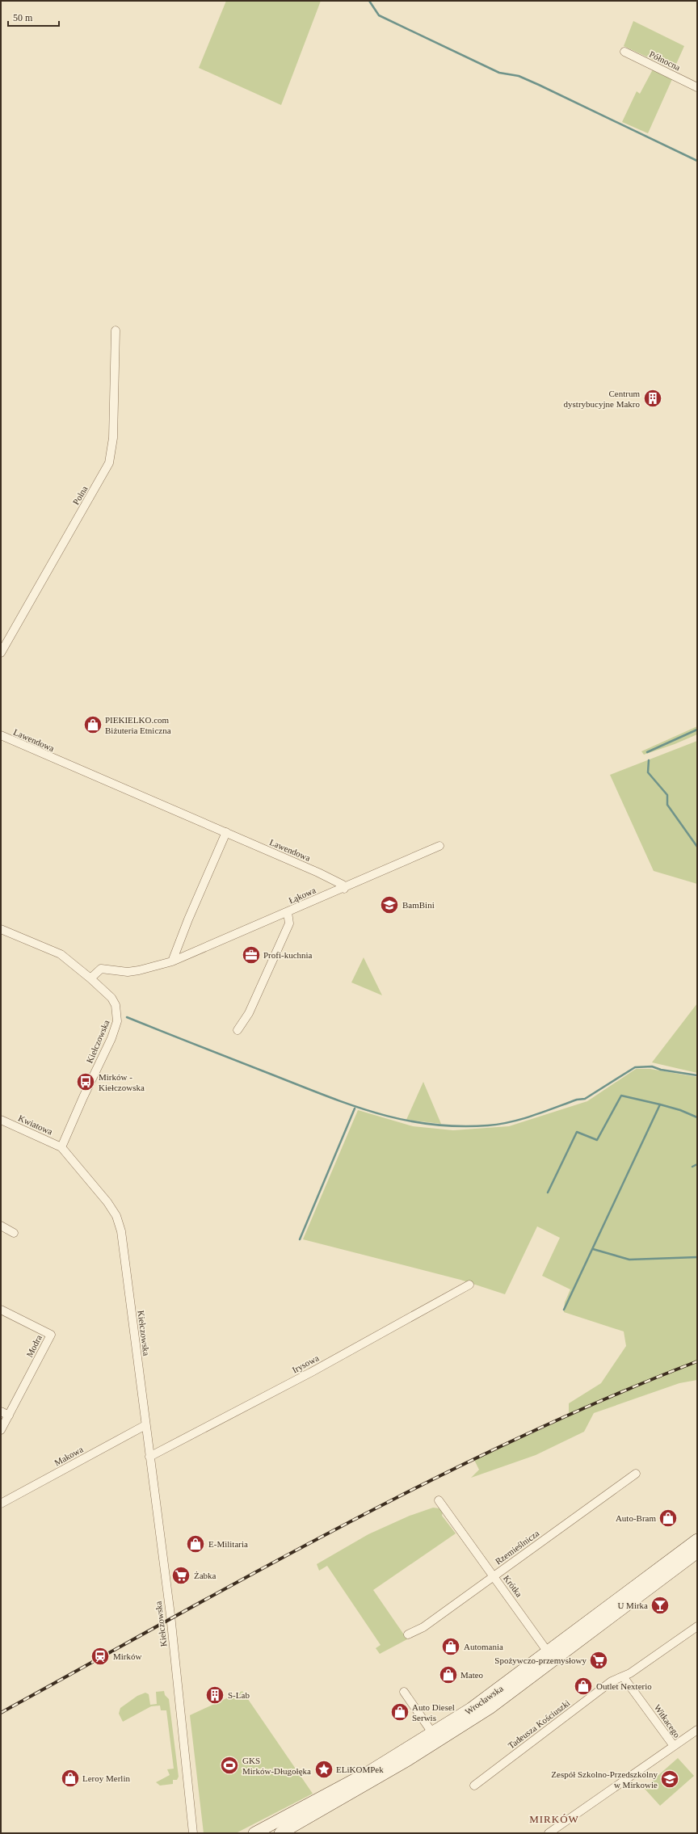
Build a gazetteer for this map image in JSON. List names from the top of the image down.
{
  "streets": {
    "main road": ["Wrocławska"],
    "street": [
      "Północna",
      "Polna",
      "Lawendowa",
      "Łąkowa",
      "Kiełczowska",
      "Kwiatowa",
      "Modra",
      "Irysowa",
      "Makowa",
      "Rzemieślnicza",
      "Krótka",
      "Witkacego",
      "Tadeusza Kościuszki"
    ]
  },
  "crossings": [
    ["Lawendowa", "Łąkowa"],
    ["Łąkowa", "Kiełczowska"],
    ["Kiełczowska", "Kwiatowa"],
    ["Kiełczowska", "Irysowa"],
    ["Kiełczowska", "Makowa"],
    ["Rzemieślnicza", "Krótka"],
    ["Krótka", "Wrocławska"],
    ["Witkacego", "Tadeusza Kościuszki"]
  ],
  "districts": ["MIRKÓW"],
  "places": {
    "building": ["Centrum dystrybucyjne Makro", "S-Lab"],
    "shop": [
      "PIEKIELKO.com Biżuteria Etniczna",
      "Auto-Bram",
      "E-Militaria",
      "Automania",
      "Mateo",
      "Outlet Nexterio",
      "Auto Diesel Serwis",
      "Leroy Merlin"
    ],
    "school or university": ["BamBini", "Zespół Szkolno-Przedszkolny w Mirkowie"],
    "office": ["Profi-kuchnia"],
    "bus stop": ["Mirków - Kiełczowska"],
    "supermarket": ["Żabka", "Spożywczo-przemysłowy"],
    "bar": ["U Mirka"],
    "station": ["Mirków"],
    "sports": ["GKS Mirków-Długołęka"],
    "place": ["ELiKOMPek"]
  },
  "scale_bar": "50 m"
}
